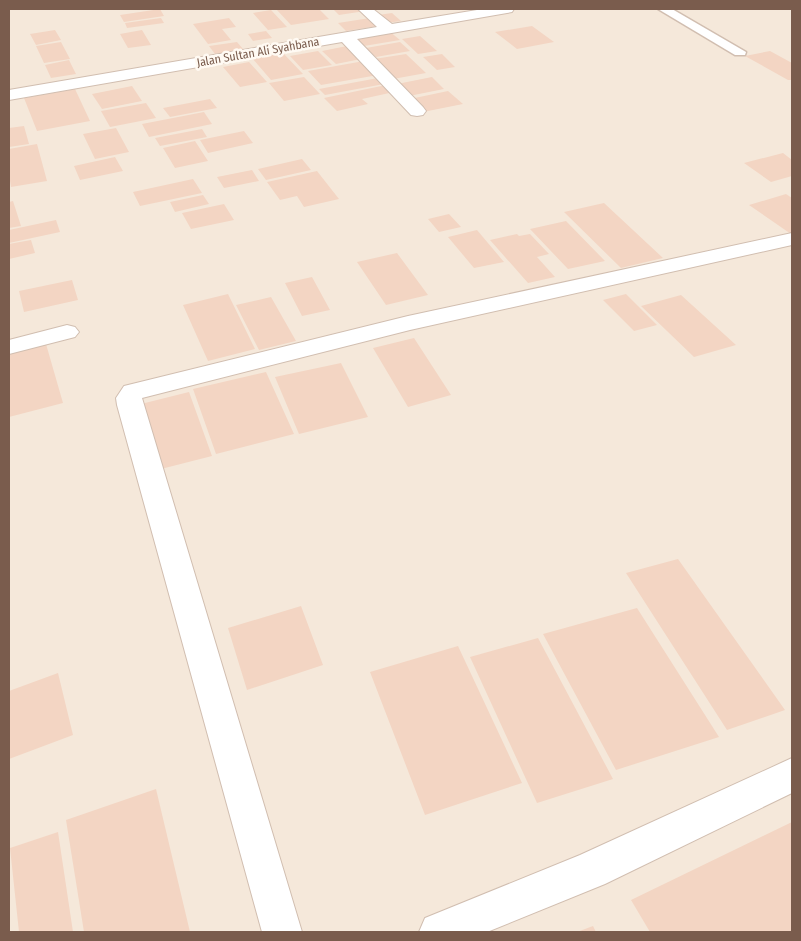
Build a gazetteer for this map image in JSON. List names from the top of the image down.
{
  "streets": {
    "street": ["Jalan Sultan Ali Syahbana"]
  }
}
